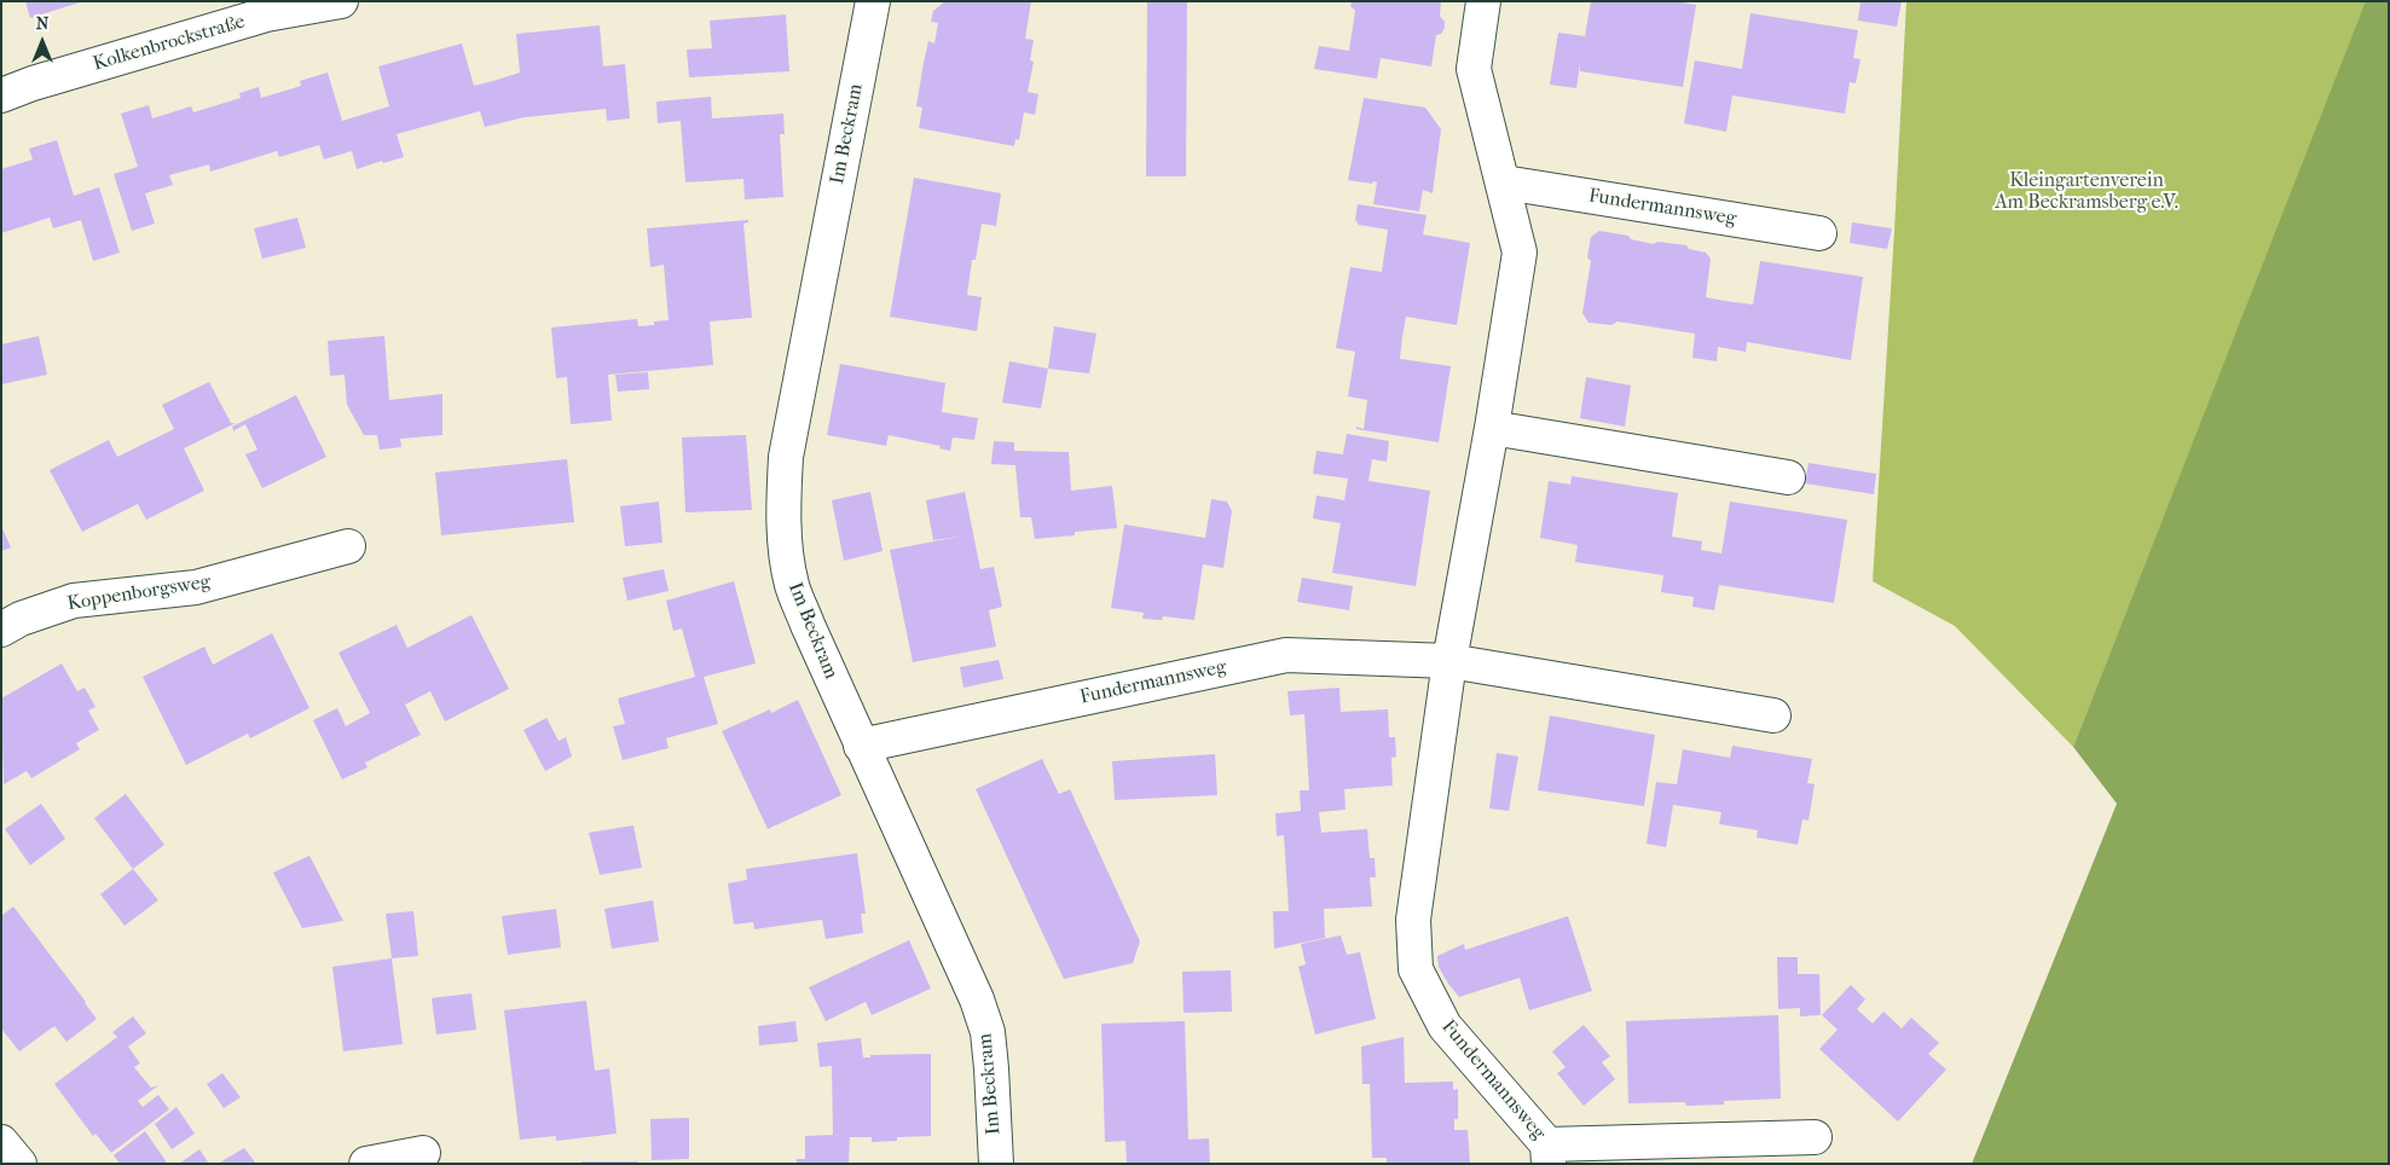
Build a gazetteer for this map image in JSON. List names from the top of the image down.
{
  "streets": {
    "street": [
      "Kolkenbrockstraße",
      "Im Beckram",
      "Fundermannsweg",
      "Koppenborgsweg"
    ]
  },
  "crossings": [
    ["Im Beckram", "Fundermannsweg"]
  ],
  "parks": ["Kleingartenverein Am Beckramsberg e.V."],
  "north": "top"
}
